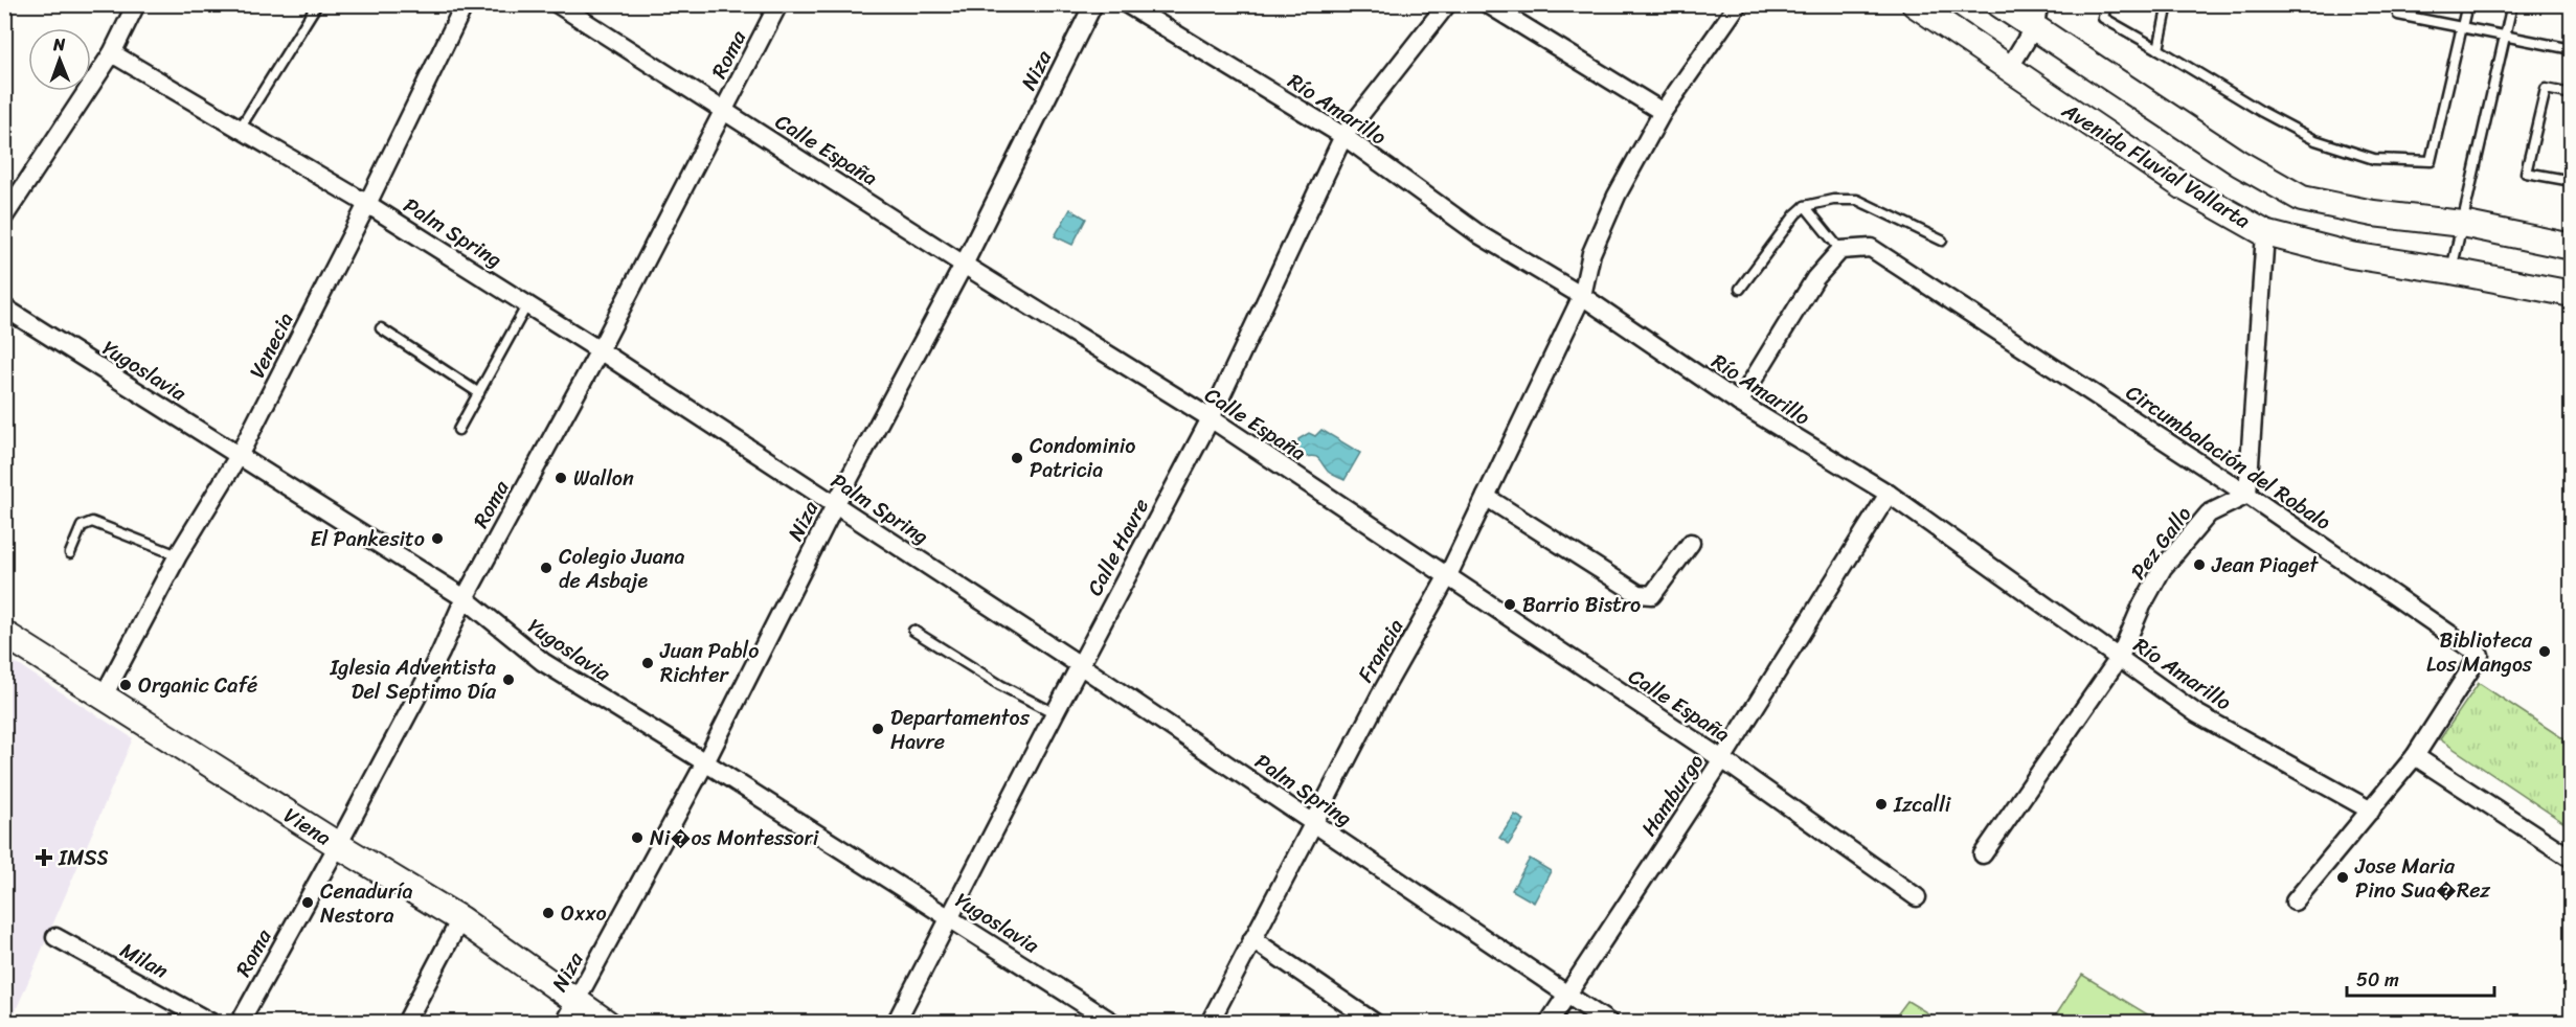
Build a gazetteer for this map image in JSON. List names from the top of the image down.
{
  "streets": {
    "street": [
      "Roma",
      "Niza",
      "Río Amarillo",
      "Calle España",
      "Avenida Fluvial Vallarta",
      "Palm Spring",
      "Venecia",
      "Yugoslavia",
      "Circumbalación del Robalo",
      "Pez Gallo",
      "Calle Havre",
      "Francia",
      "Hamburgo",
      "Viena",
      "Milan"
    ]
  },
  "crossings": [
    ["Roma", "Calle España"],
    ["Roma", "Palm Spring"],
    ["Roma", "Yugoslavia"],
    ["Roma", "Viena"],
    ["Niza", "Calle España"],
    ["Niza", "Palm Spring"],
    ["Niza", "Yugoslavia"],
    ["Niza", "Viena"],
    ["Río Amarillo", "Circumbalación del Robalo"],
    ["Río Amarillo", "Pez Gallo"],
    ["Río Amarillo", "Calle Havre"],
    ["Río Amarillo", "Francia"],
    ["Río Amarillo", "Hamburgo"],
    ["Calle España", "Calle Havre"],
    ["Calle España", "Francia"],
    ["Calle España", "Hamburgo"],
    ["Palm Spring", "Venecia"],
    ["Palm Spring", "Calle Havre"],
    ["Palm Spring", "Francia"],
    ["Palm Spring", "Hamburgo"],
    ["Venecia", "Yugoslavia"],
    ["Venecia", "Viena"],
    ["Yugoslavia", "Calle Havre"],
    ["Circumbalación del Robalo", "Pez Gallo"]
  ],
  "places": {
    "other": [
      "Condominio Patricia",
      "Wallon",
      "El Pankesito",
      "Jean Piaget",
      "Colegio Juana de Asbaje",
      "Barrio Bistro",
      "Biblioteca Los Mangos",
      "Juan Pablo Richter",
      "Iglesia Adventista Del Septimo Día",
      "Organic Café",
      "Departamentos Havre",
      "Izcalli",
      "Ni�os Montessori",
      "Jose Maria Pino Sua�Rez",
      "Cenaduría Nestora",
      "Oxxo"
    ],
    "health": ["IMSS"]
  },
  "scale_bar": "50 m",
  "north": "top"
}
